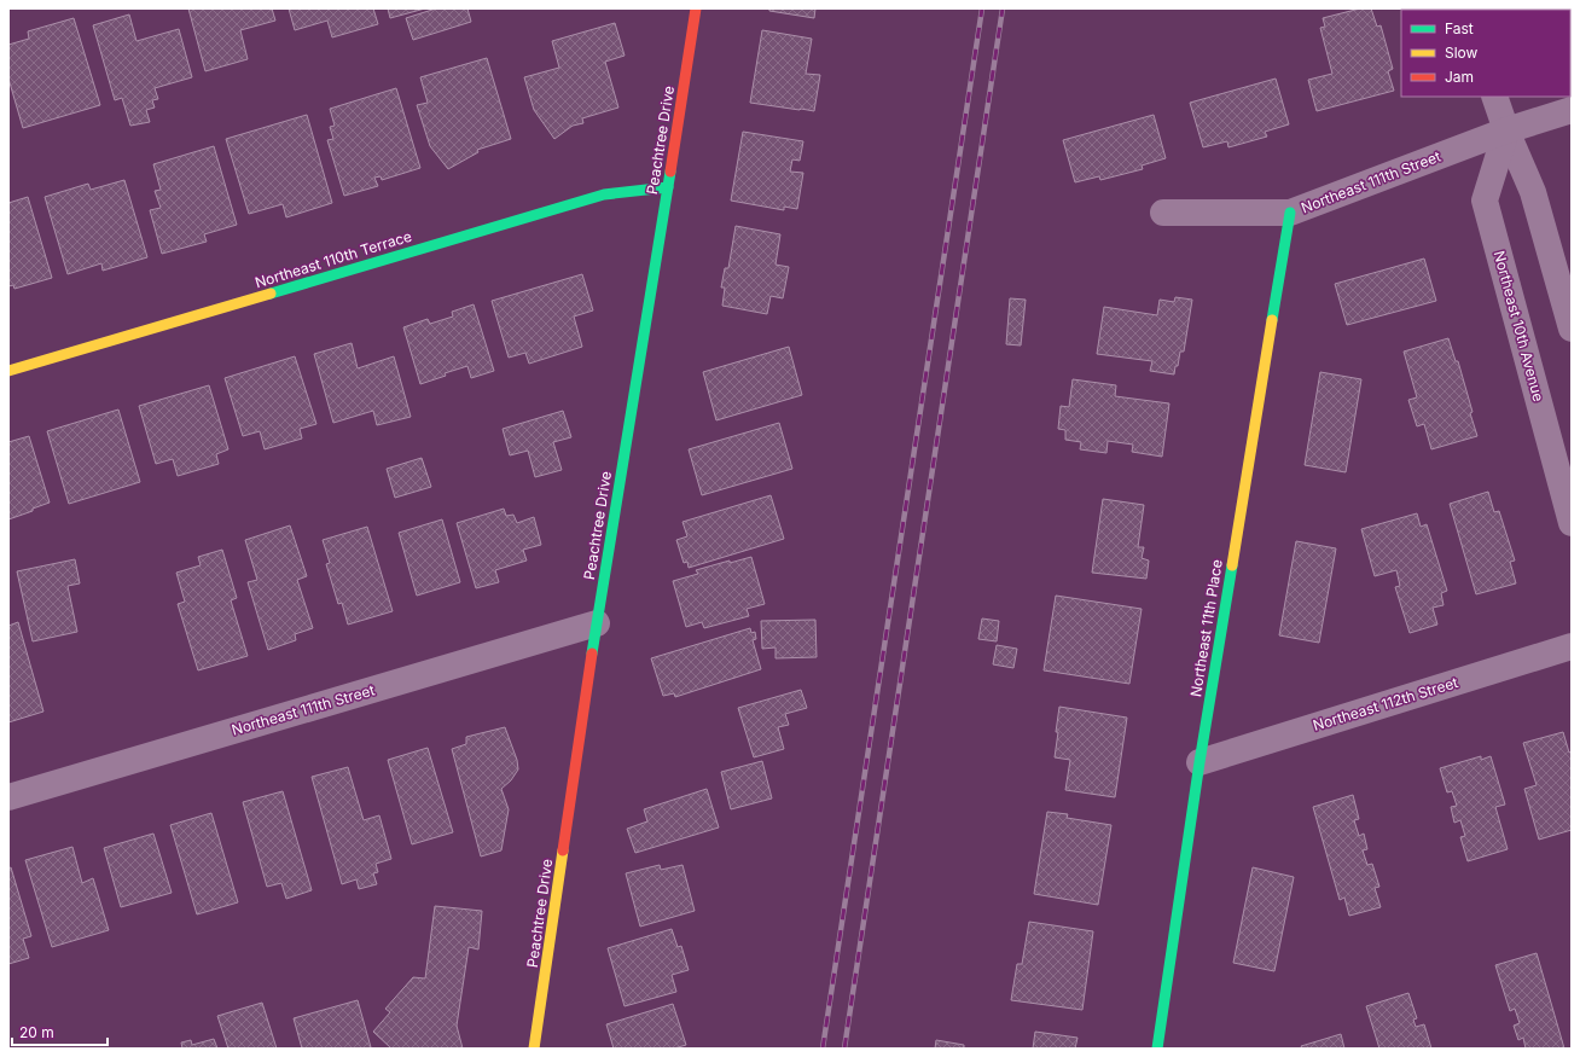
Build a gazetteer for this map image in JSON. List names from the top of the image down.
{
  "streets": {
    "street": [
      "Peachtree Drive",
      "Northeast 111th Street",
      "Northeast 110th Terrace",
      "Northeast 10th Avenue",
      "Northeast 11th Place",
      "Northeast 112th Street"
    ]
  },
  "crossings": [
    ["Peachtree Drive", "Northeast 111th Street"],
    ["Peachtree Drive", "Northeast 110th Terrace"],
    ["Northeast 111th Street", "Northeast 10th Avenue"],
    ["Northeast 111th Street", "Northeast 11th Place"],
    ["Northeast 11th Place", "Northeast 112th Street"]
  ],
  "legend": ["Fast", "Slow", "Jam"],
  "scale_bar": "20 m"
}
